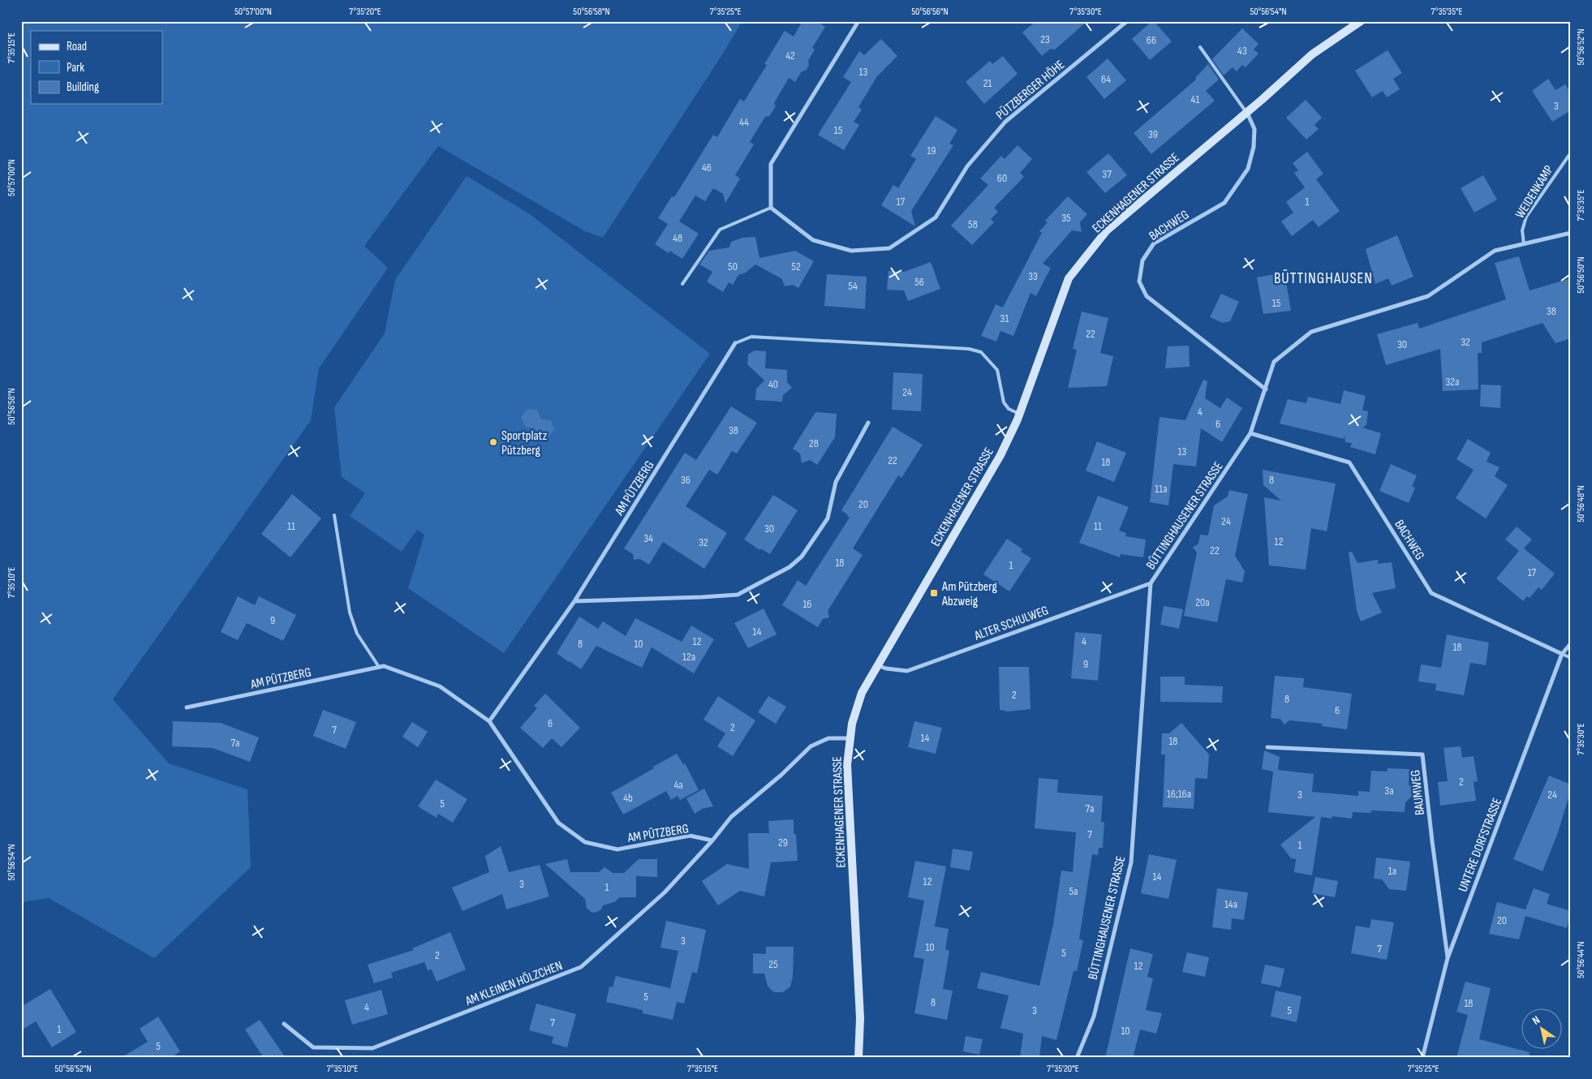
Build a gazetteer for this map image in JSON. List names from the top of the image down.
{
  "streets": {
    "main road": ["ECKENHAGENER STRASSE"],
    "street": [
      "PÜTZBERGER HÖHE",
      "BACHWEG",
      "AM PÜTZBERG",
      "BÜTTINGHAUSENER STRASSE",
      "ALTER SCHULWEG",
      "BAUMWEG",
      "UNTERE DORFSTRASSE",
      "AM KLEINEN HÖLZCHEN"
    ],
    "lane": ["WEIDENKAMP"]
  },
  "crossings": [
    ["WEIDENKAMP", "BÜTTINGHAUSENER STRASSE"],
    ["ECKENHAGENER STRASSE", "BACHWEG"],
    ["ECKENHAGENER STRASSE", "ALTER SCHULWEG"],
    ["BACHWEG", "BÜTTINGHAUSENER STRASSE"],
    ["BACHWEG", "UNTERE DORFSTRASSE"],
    ["AM PÜTZBERG", "AM KLEINEN HÖLZCHEN"],
    ["BÜTTINGHAUSENER STRASSE", "ALTER SCHULWEG"],
    ["BAUMWEG", "UNTERE DORFSTRASSE"]
  ],
  "districts": ["BÜTTINGHAUSEN"],
  "places": {
    "other": ["Sportplatz Pützberg"],
    "transit": ["Am Pützberg Abzweig"]
  },
  "house_numbers": [
    "23",
    "66",
    "43",
    "42",
    "13",
    "64",
    "21",
    "41",
    "3",
    "44",
    "15",
    "39",
    "19",
    "46",
    "37",
    "60",
    "17",
    "1",
    "35",
    "58",
    "48",
    "50",
    "52",
    "33",
    "56",
    "54",
    "15",
    "38",
    "31",
    "22",
    "32",
    "30",
    "32a",
    "40",
    "24",
    "4",
    "6",
    "38",
    "28",
    "13",
    "22",
    "18",
    "36",
    "8",
    "11a",
    "20",
    "24",
    "11",
    "11",
    "30",
    "34",
    "12",
    "32",
    "22",
    "18",
    "1",
    "17",
    "20a",
    "16",
    "9",
    "14",
    "12",
    "4",
    "8",
    "10",
    "18",
    "12a",
    "9",
    "2",
    "8",
    "6",
    "6",
    "2",
    "7",
    "14",
    "18",
    "7a",
    "2",
    "4a",
    "3a",
    "16;16a",
    "3",
    "24",
    "4b",
    "5",
    "7a",
    "7",
    "29",
    "1",
    "1a",
    "14",
    "12",
    "3",
    "1",
    "5a",
    "14a",
    "20",
    "3",
    "10",
    "7",
    "5",
    "2",
    "25",
    "12",
    "5",
    "8",
    "18",
    "4",
    "3",
    "5",
    "7",
    "1",
    "10",
    "5"
  ],
  "legend": ["Road", "Park", "Building"],
  "north": "top left",
  "coordinates": [
    "50°57'00\"N",
    "7°35'20\"E",
    "50°56'58\"N",
    "7°35'25\"E",
    "50°56'56\"N",
    "7°35'30\"E",
    "50°56'54\"N",
    "7°35'35\"E",
    "50°56'52\"N",
    "7°35'15\"E",
    "50°56'50\"N",
    "50°56'48\"N",
    "7°35'10\"E",
    "50°56'44\"N"
  ]
}
